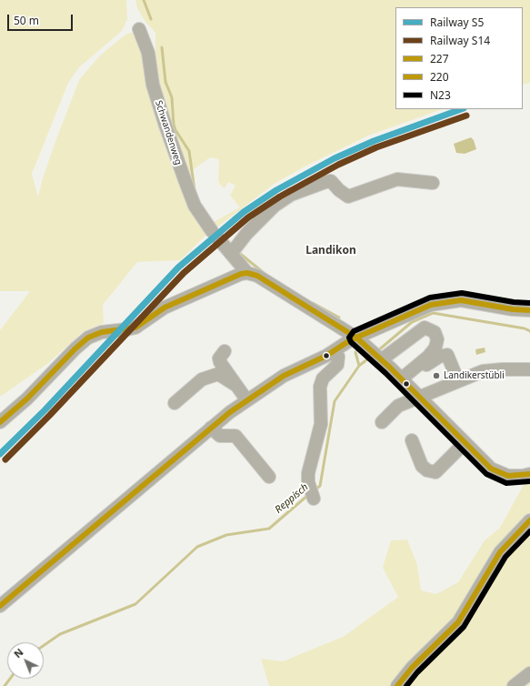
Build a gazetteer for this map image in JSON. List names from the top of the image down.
{
  "streets": {
    "street": ["Schwandenweg"]
  },
  "districts": ["Landikon"],
  "water": ["Reppisch"],
  "places": ["Landikerstübli"],
  "lines": [
    "rail line S5",
    "rail line S14",
    "transit line 220",
    "transit line N23",
    "transit line 227"
  ],
  "legend": [
    "Railway S5",
    "Railway S14",
    "227",
    "220",
    "N23"
  ],
  "scale_bar": "50 m",
  "north": "top left"
}
